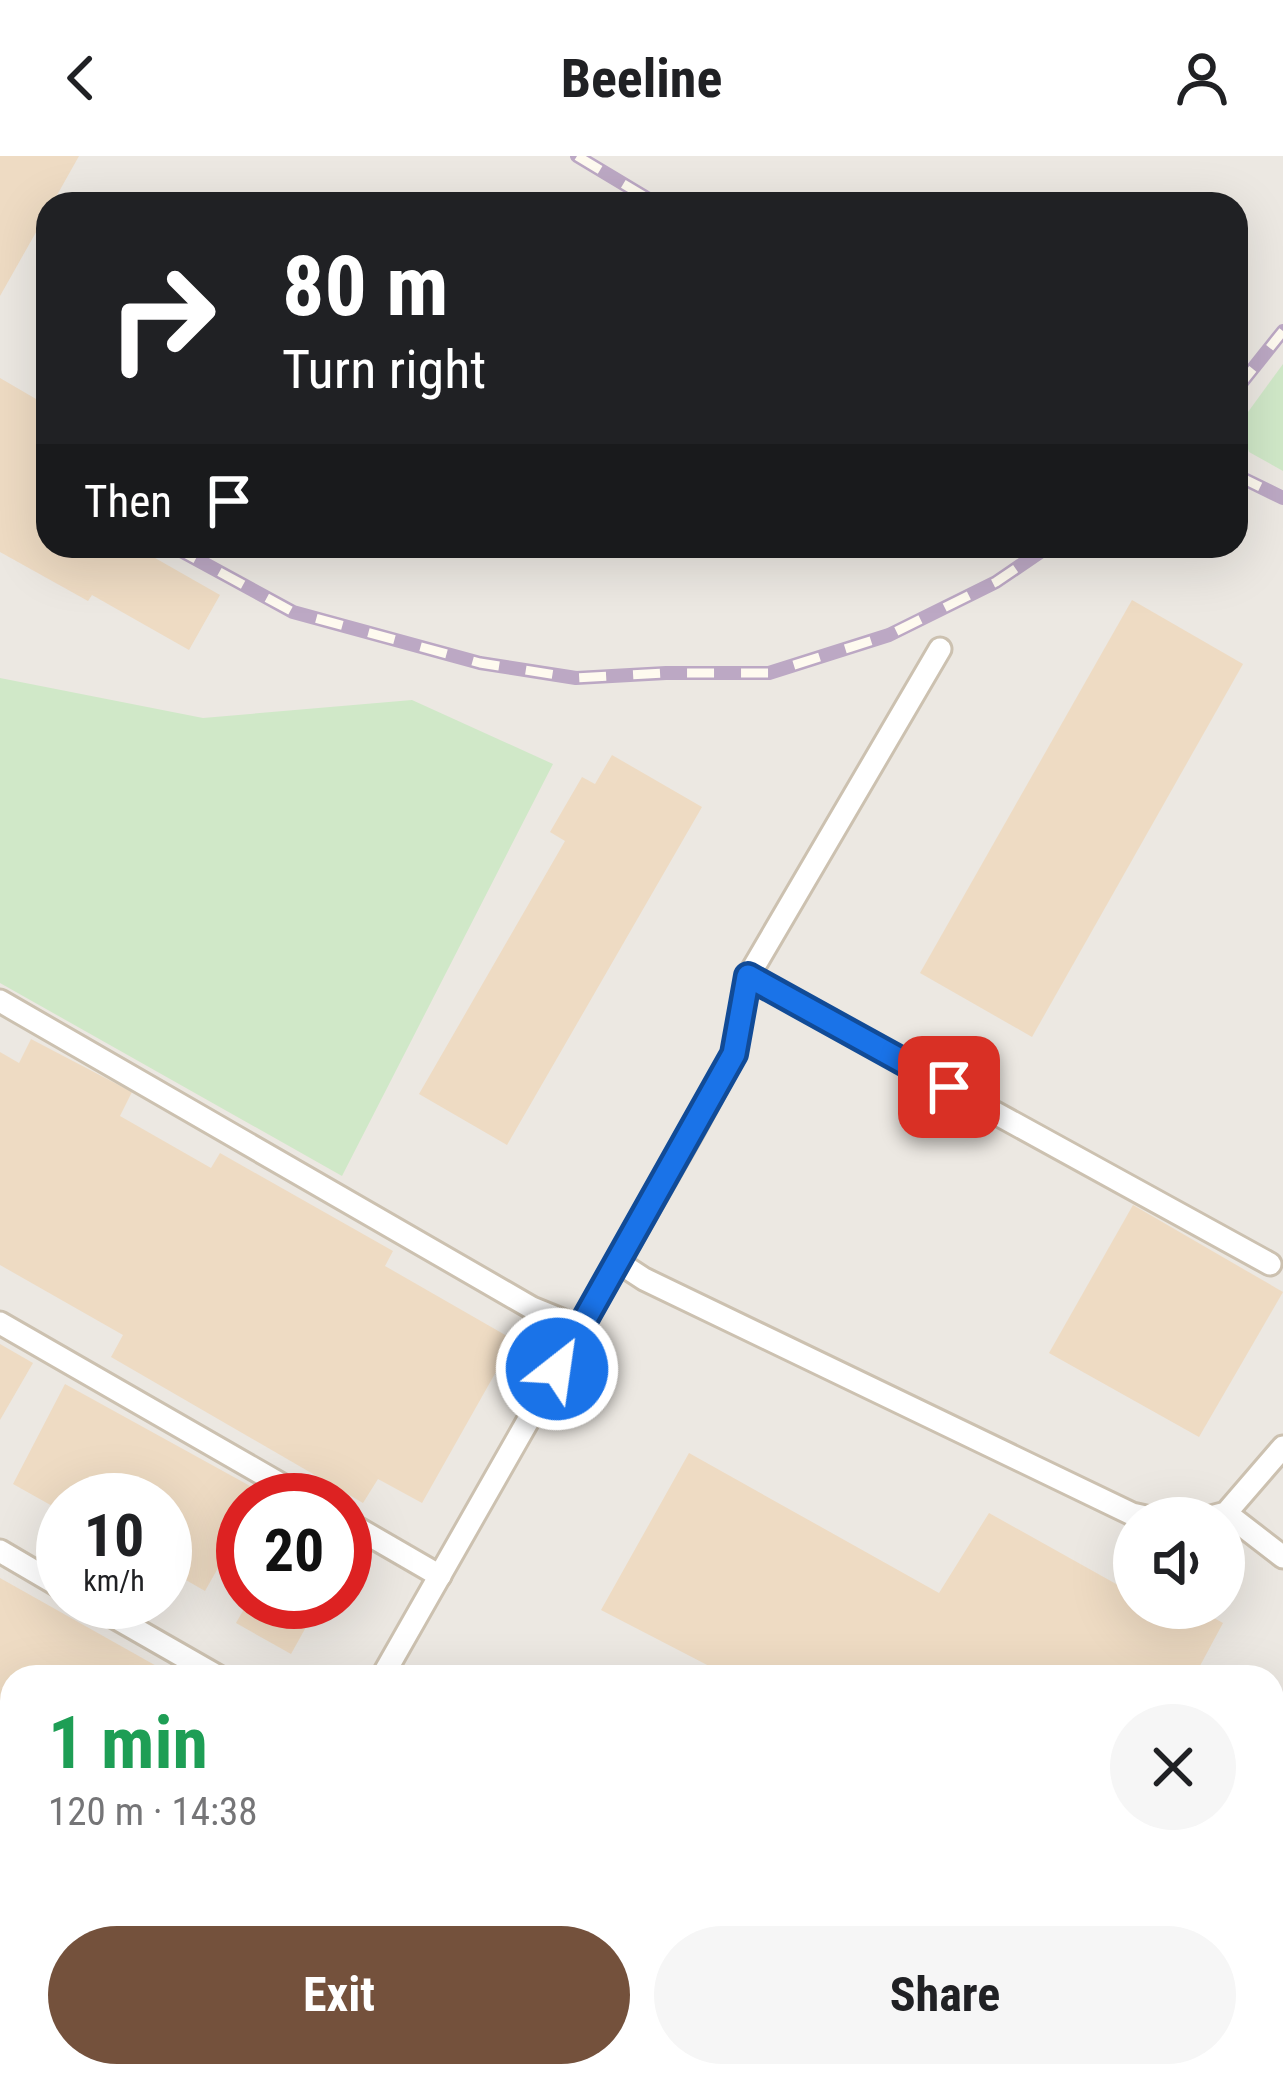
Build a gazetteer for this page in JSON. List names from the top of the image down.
{
  "page": {
    "header": "Beeline",
    "turn": ["80 m", "Turn right"],
    "then": "Then",
    "speed": "10 km/h",
    "limit": "20",
    "heading": ["1 min", "120 m · 14:38"],
    "buttons": ["Exit", "Share"]
  }
}
